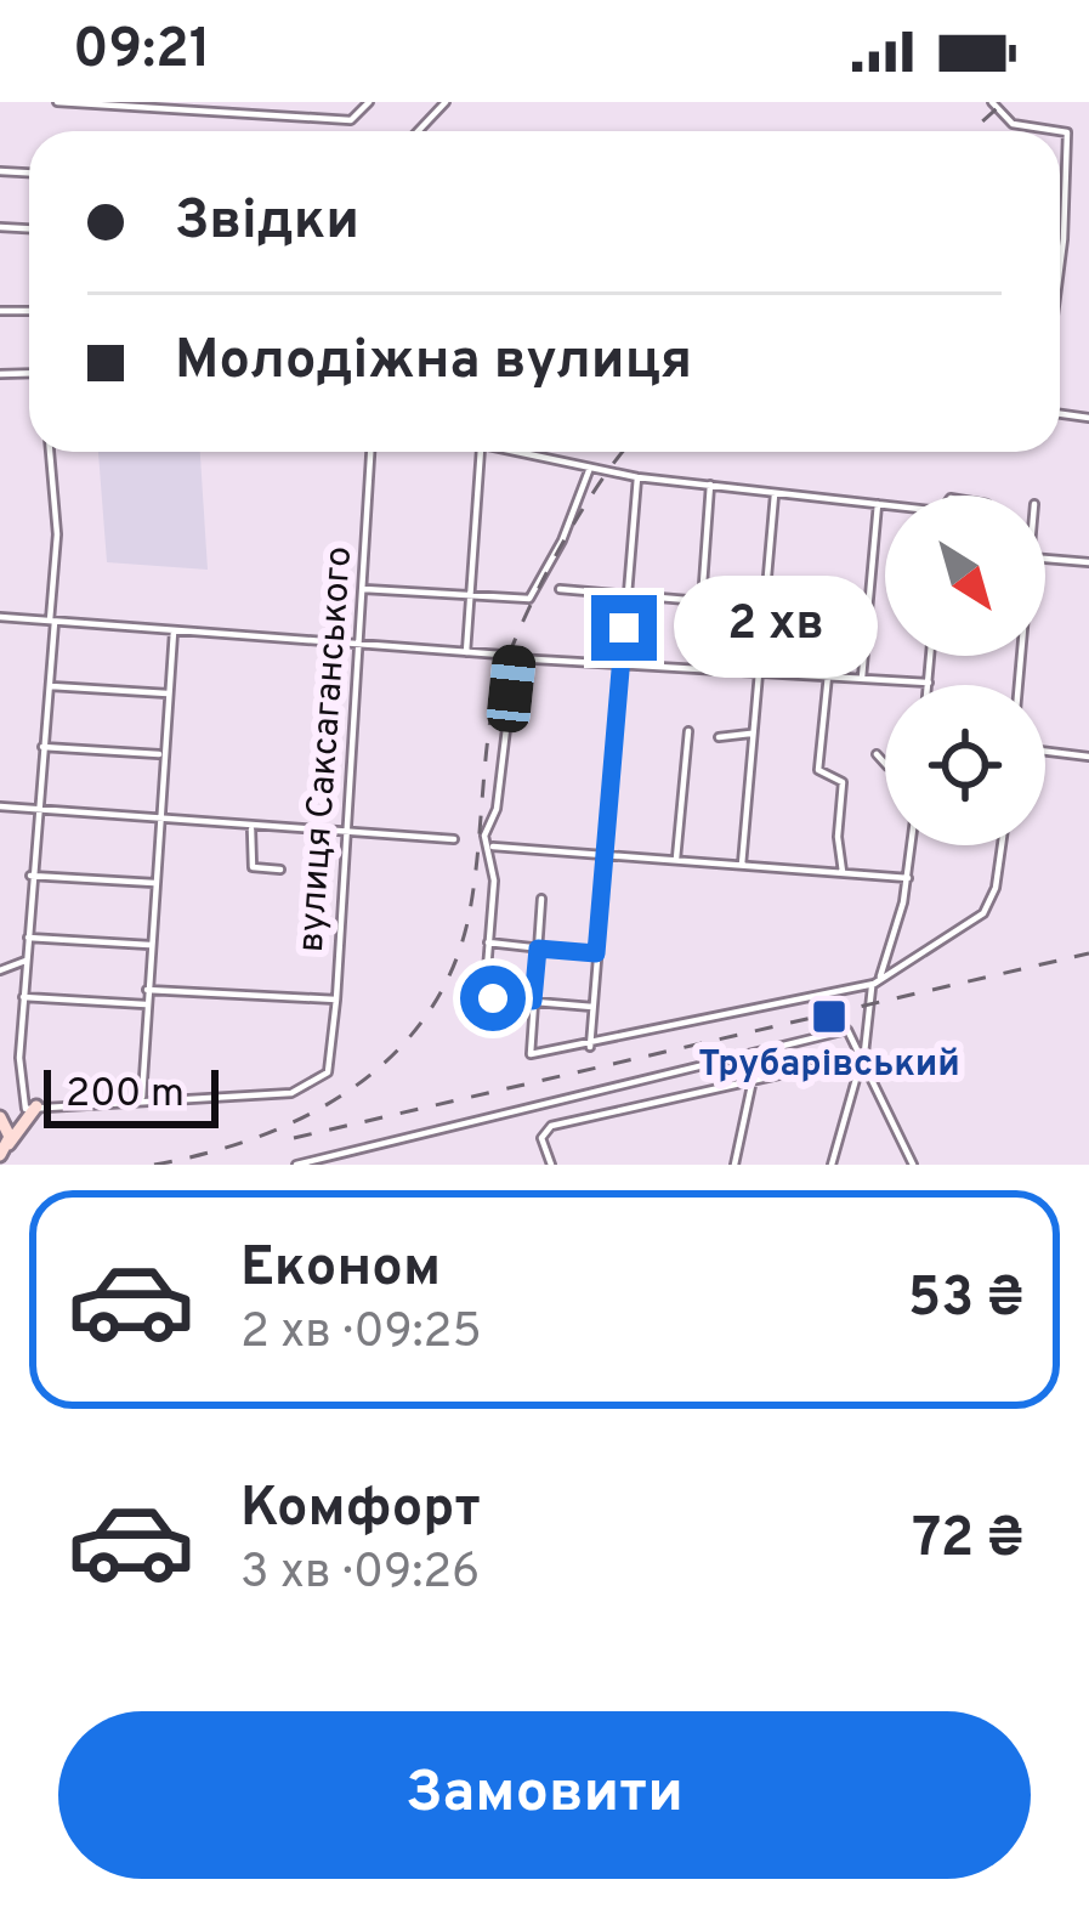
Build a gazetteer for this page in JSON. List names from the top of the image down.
{
  "streets": {
    "street": ["вулиця Саксаганського"]
  },
  "places": {
    "transit": ["Трубарівський"]
  },
  "scale_bar": "200 m",
  "north": "bottom right",
  "page": {
    "status": "09:21",
    "banner": ["Звідки", "Молодіжна вулиця"],
    "bubble": "2 хв",
    "scale": "200 m",
    "list": [
      {
        "name": "Економ",
        "note": "2 хв · 09:25",
        "value": "53 ₴"
      },
      {
        "name": "Комфорт",
        "note": "3 хв · 09:26",
        "value": "72 ₴"
      }
    ],
    "buttons": "Замовити"
  }
}
